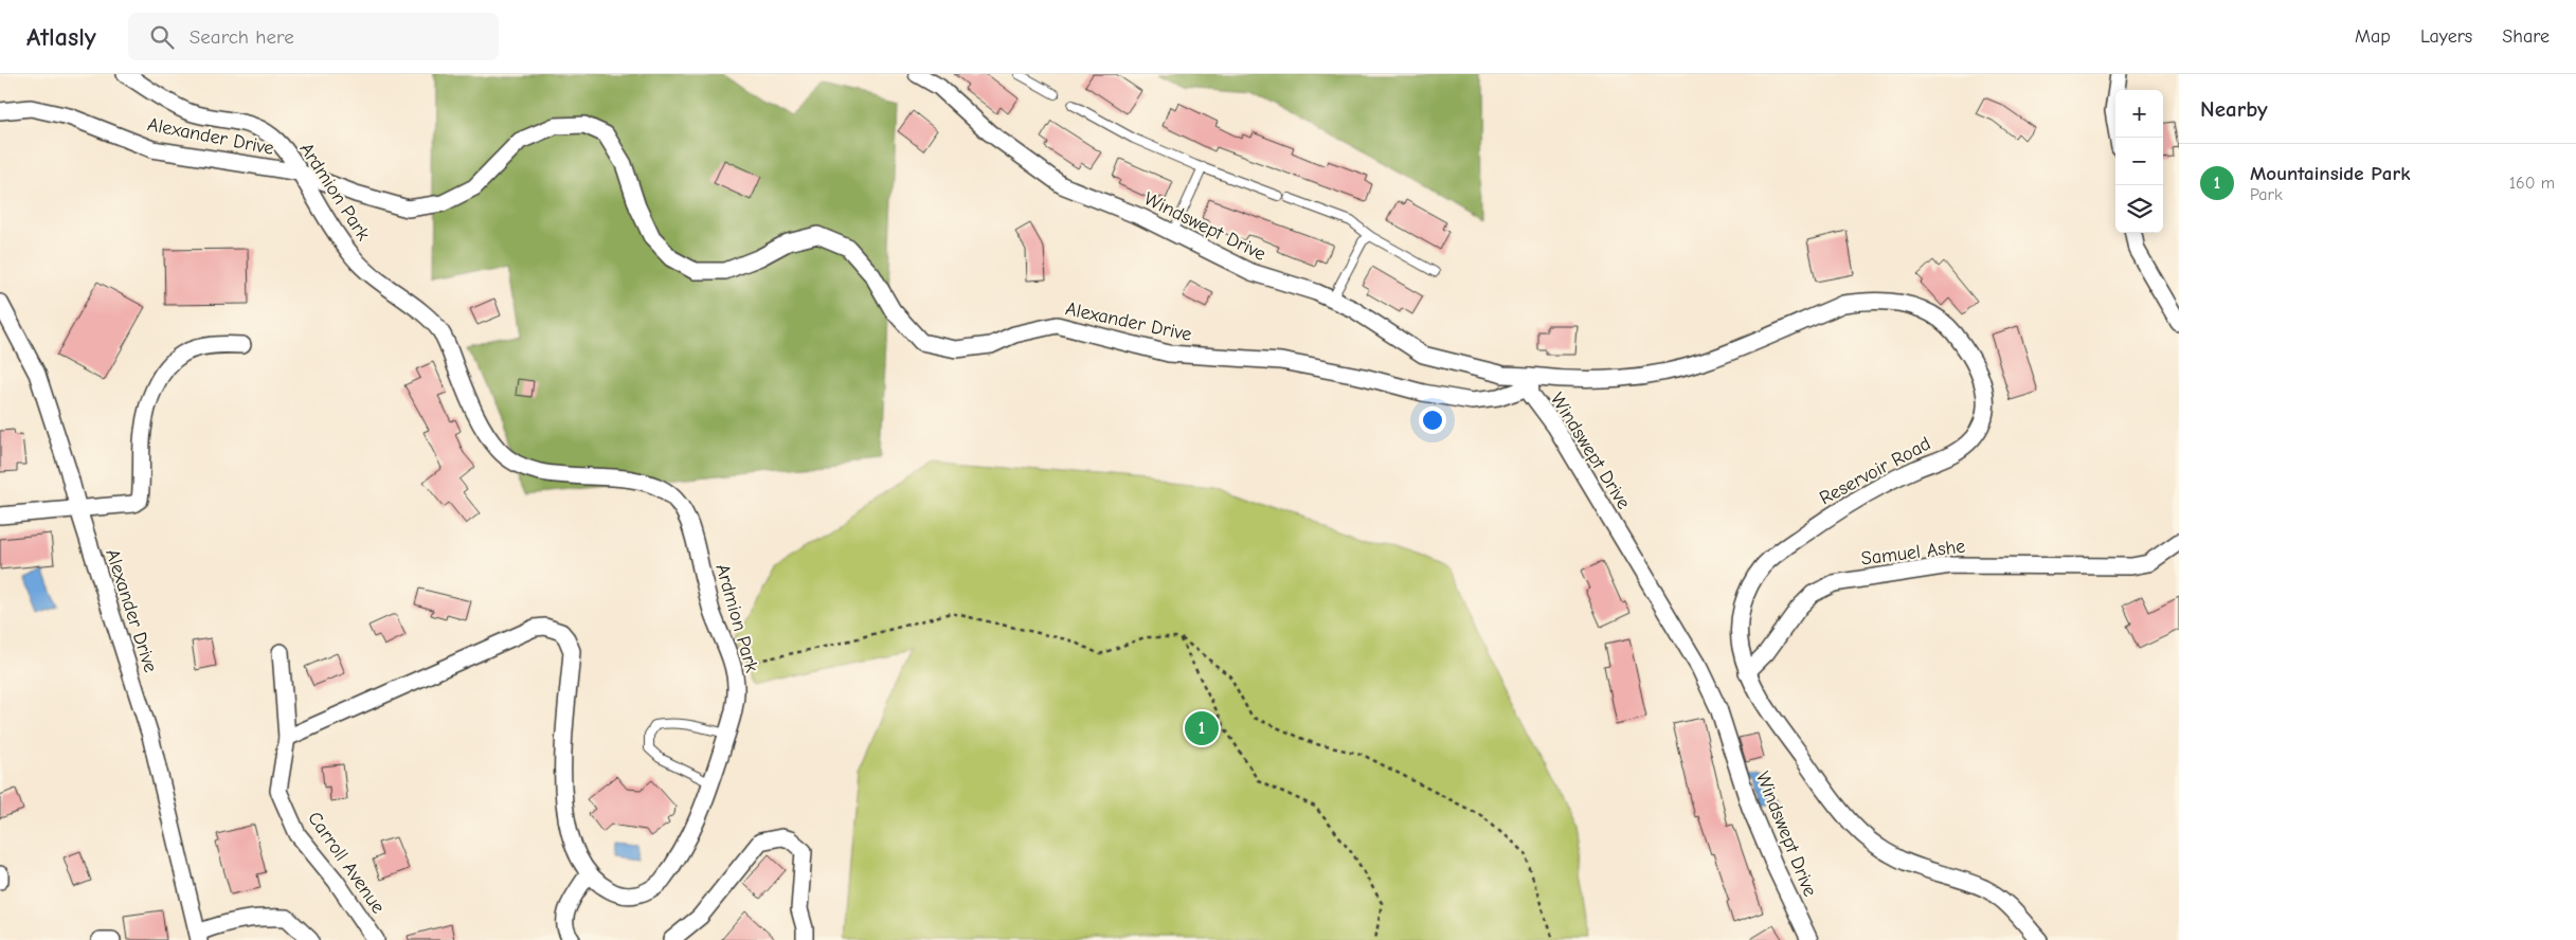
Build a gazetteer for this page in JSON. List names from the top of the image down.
{
  "streets": {
    "street": [
      "Alexander Drive",
      "Ardmion Park",
      "Windswept Drive",
      "Reservoir Road",
      "Samuel Ashe",
      "Carroll Avenue"
    ]
  },
  "crossings": [
    ["Alexander Drive", "Ardmion Park"],
    ["Alexander Drive", "Windswept Drive"],
    ["Alexander Drive", "Reservoir Road"],
    ["Ardmion Park", "Carroll Avenue"],
    ["Windswept Drive", "Reservoir Road"],
    ["Reservoir Road", "Samuel Ashe"]
  ],
  "page": {
    "header": "Atlasly",
    "search": "Search here",
    "nav": ["Map", "Layers", "Share"],
    "heading": "Nearby",
    "map_buttons": ["+", "−"],
    "list": [
      {
        "mark": "1",
        "name": "Mountainside Park",
        "note": "Park",
        "value": "160 m"
      }
    ],
    "pins": "1"
  }
}
